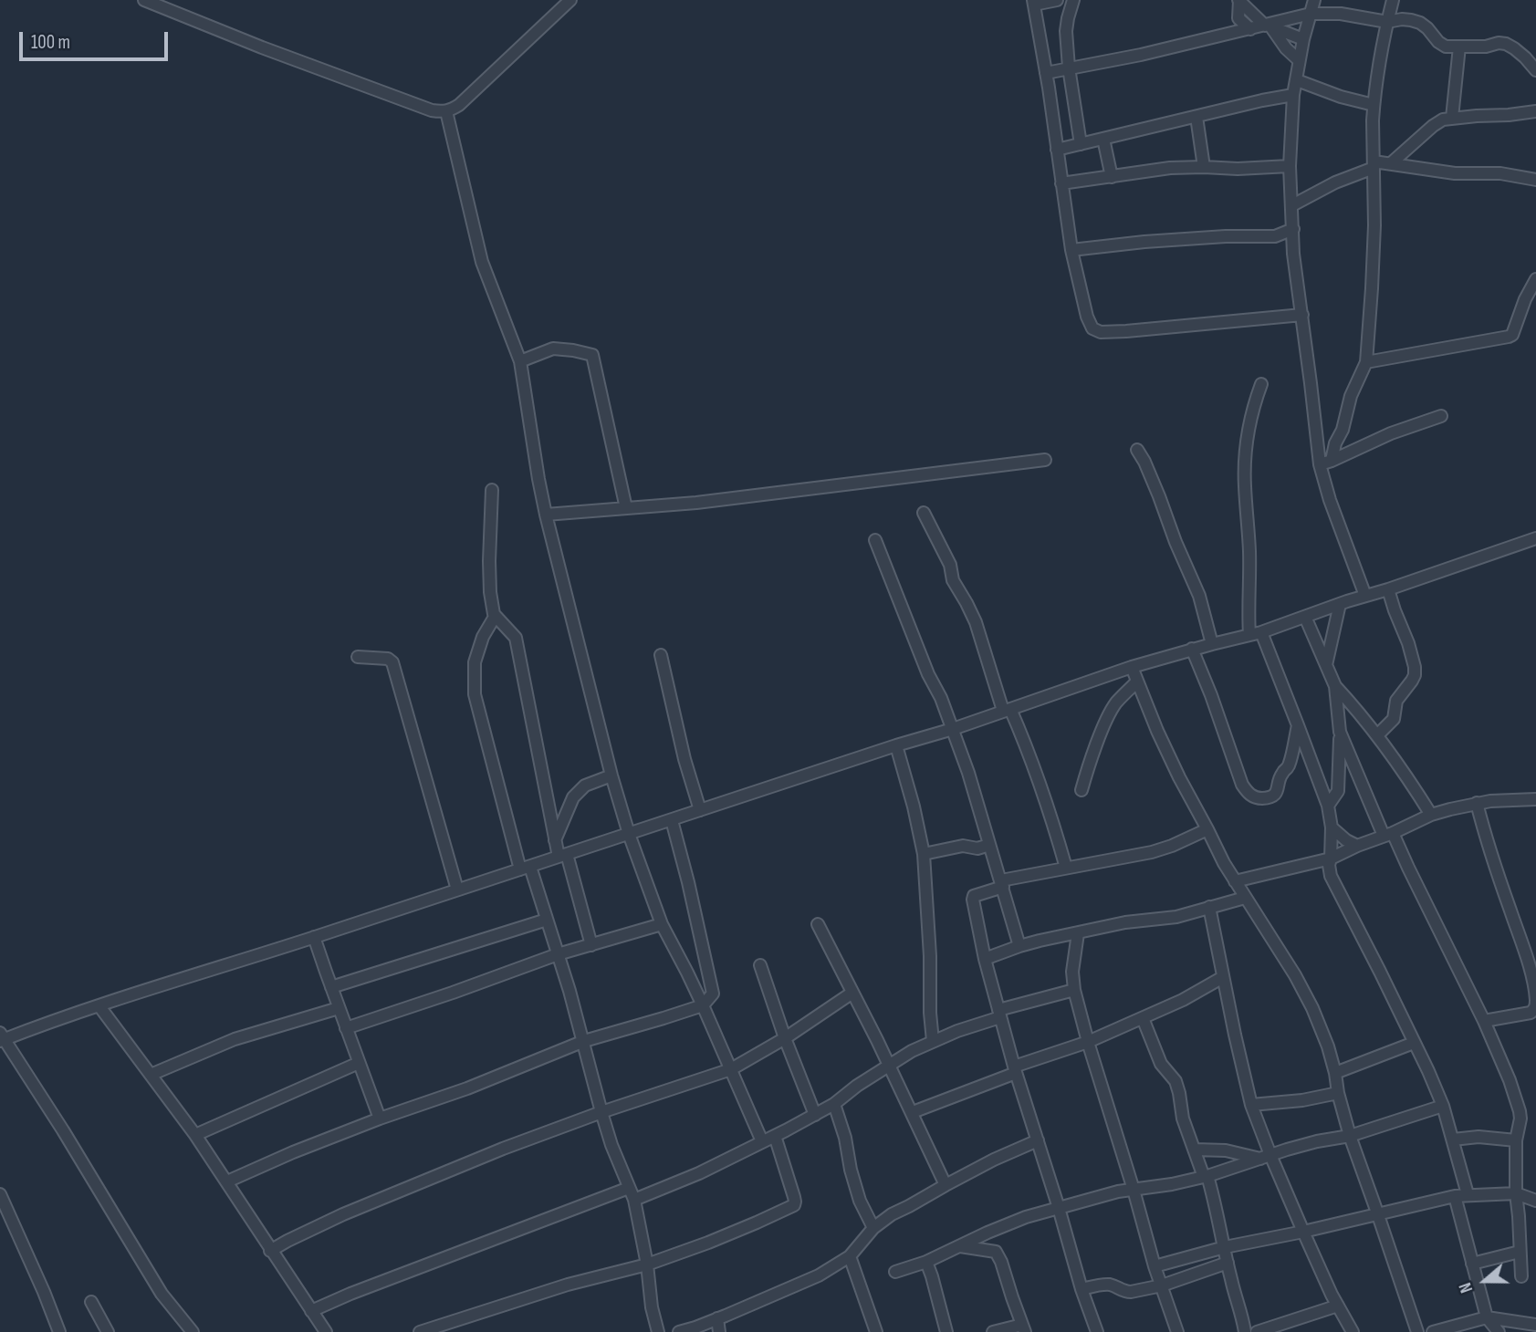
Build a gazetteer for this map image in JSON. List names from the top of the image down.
{
  "scale_bar": "100 m",
  "north": "left"
}
